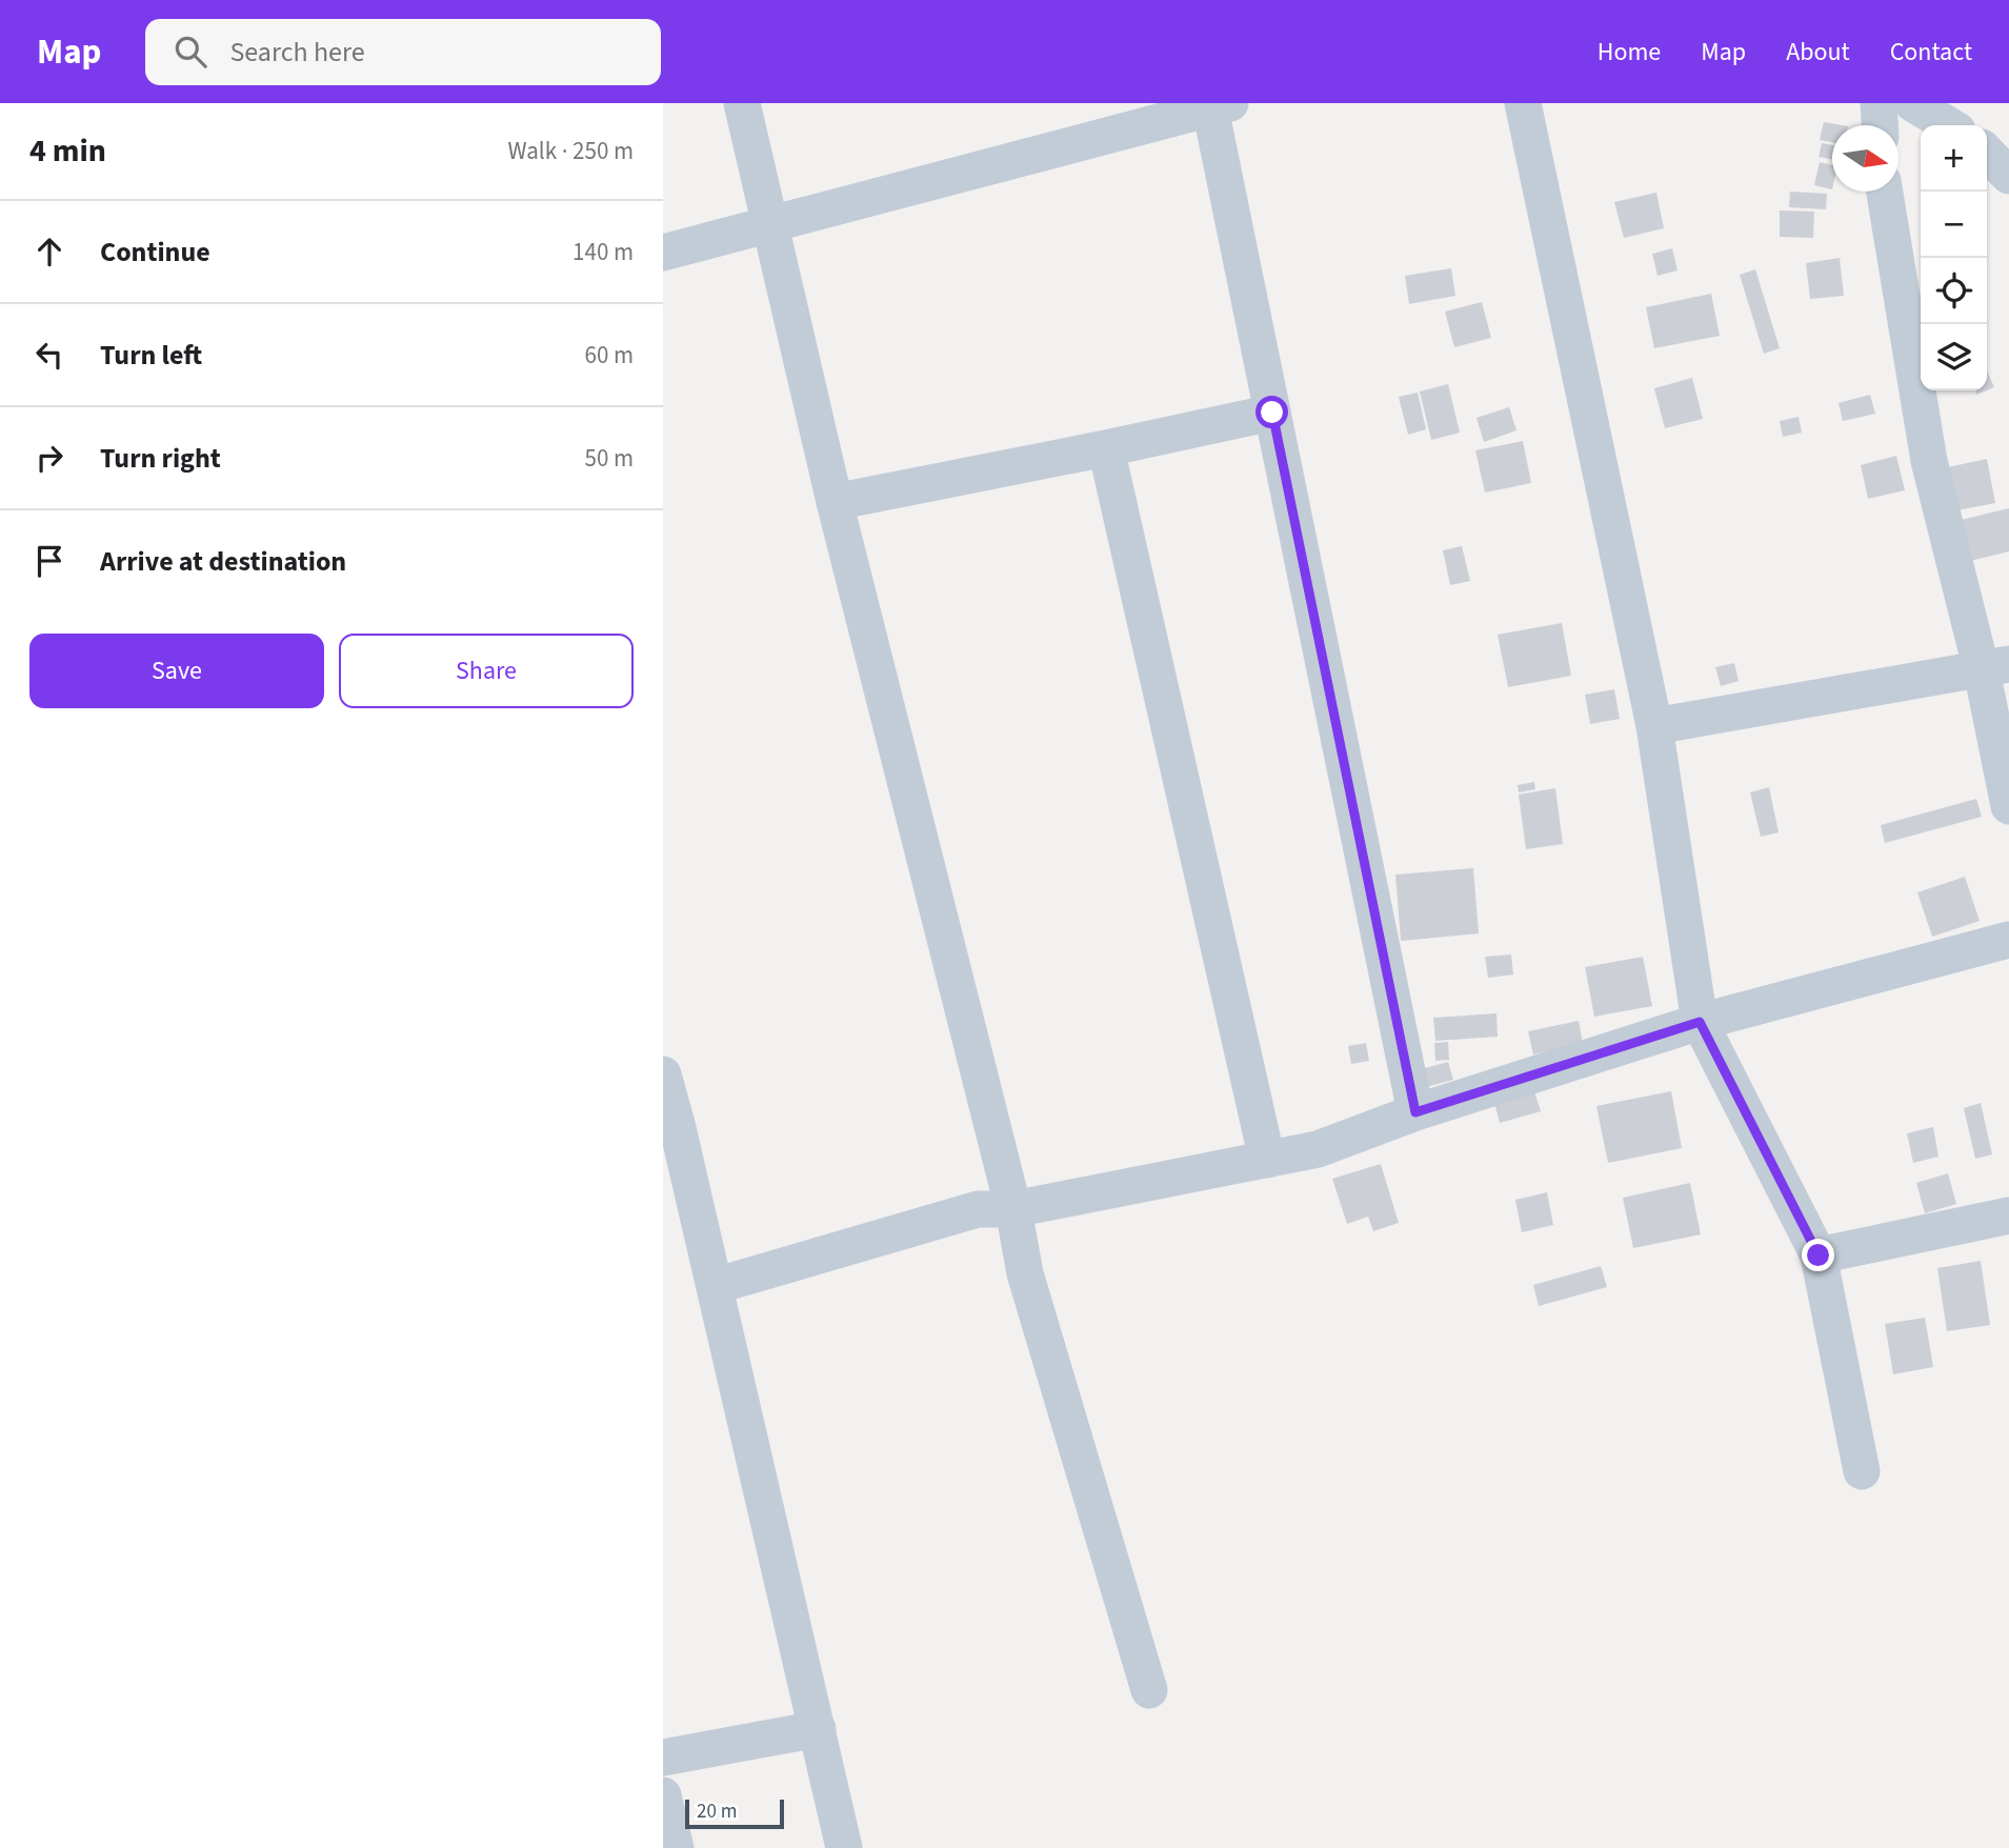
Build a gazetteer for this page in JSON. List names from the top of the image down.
{
  "scale_bar": "20 m",
  "north": "right",
  "page": {
    "header": "Map",
    "search": "Search here",
    "nav": [
      "Home",
      "Map",
      "About",
      "Contact"
    ],
    "heading": ["4 min", "Walk · 250 m"],
    "map_buttons": ["+", "−"],
    "list": [
      ["Continue", "140 m"],
      ["Turn left", "60 m"],
      ["Turn right", "50 m"],
      "Arrive at destination"
    ],
    "buttons": ["Save", "Share"],
    "scale": "20 m"
  }
}
